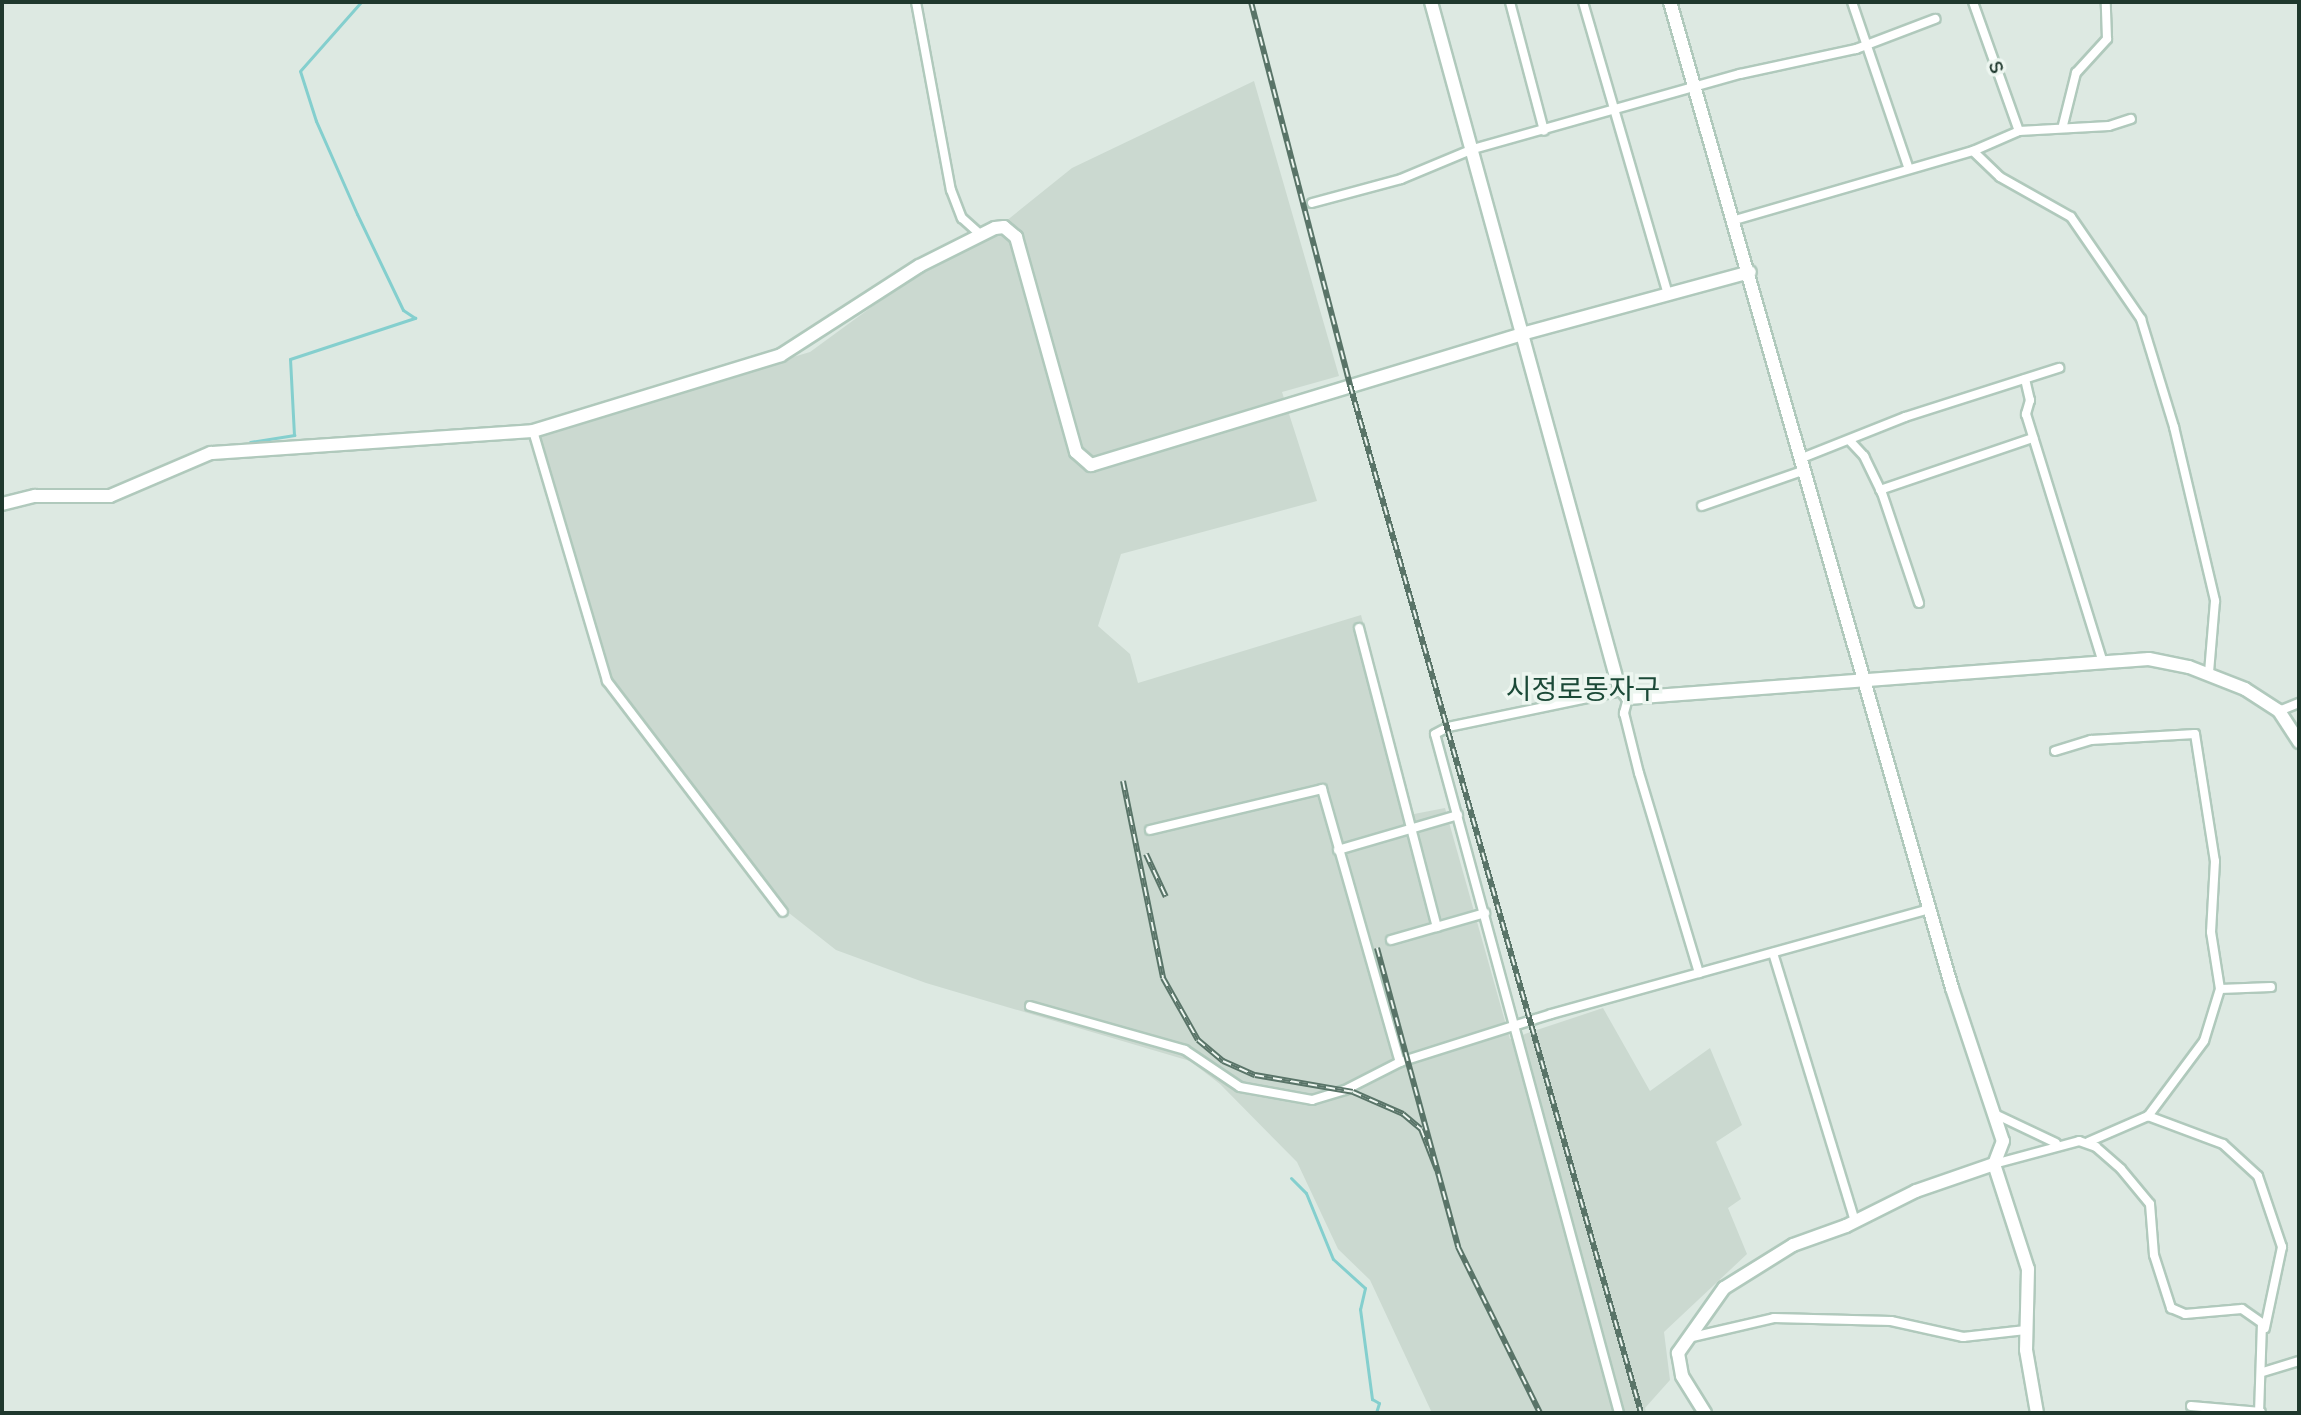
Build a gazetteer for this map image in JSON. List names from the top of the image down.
{
  "streets": {
    "street": ["s"]
  },
  "districts": ["시정로동자구"]
}
